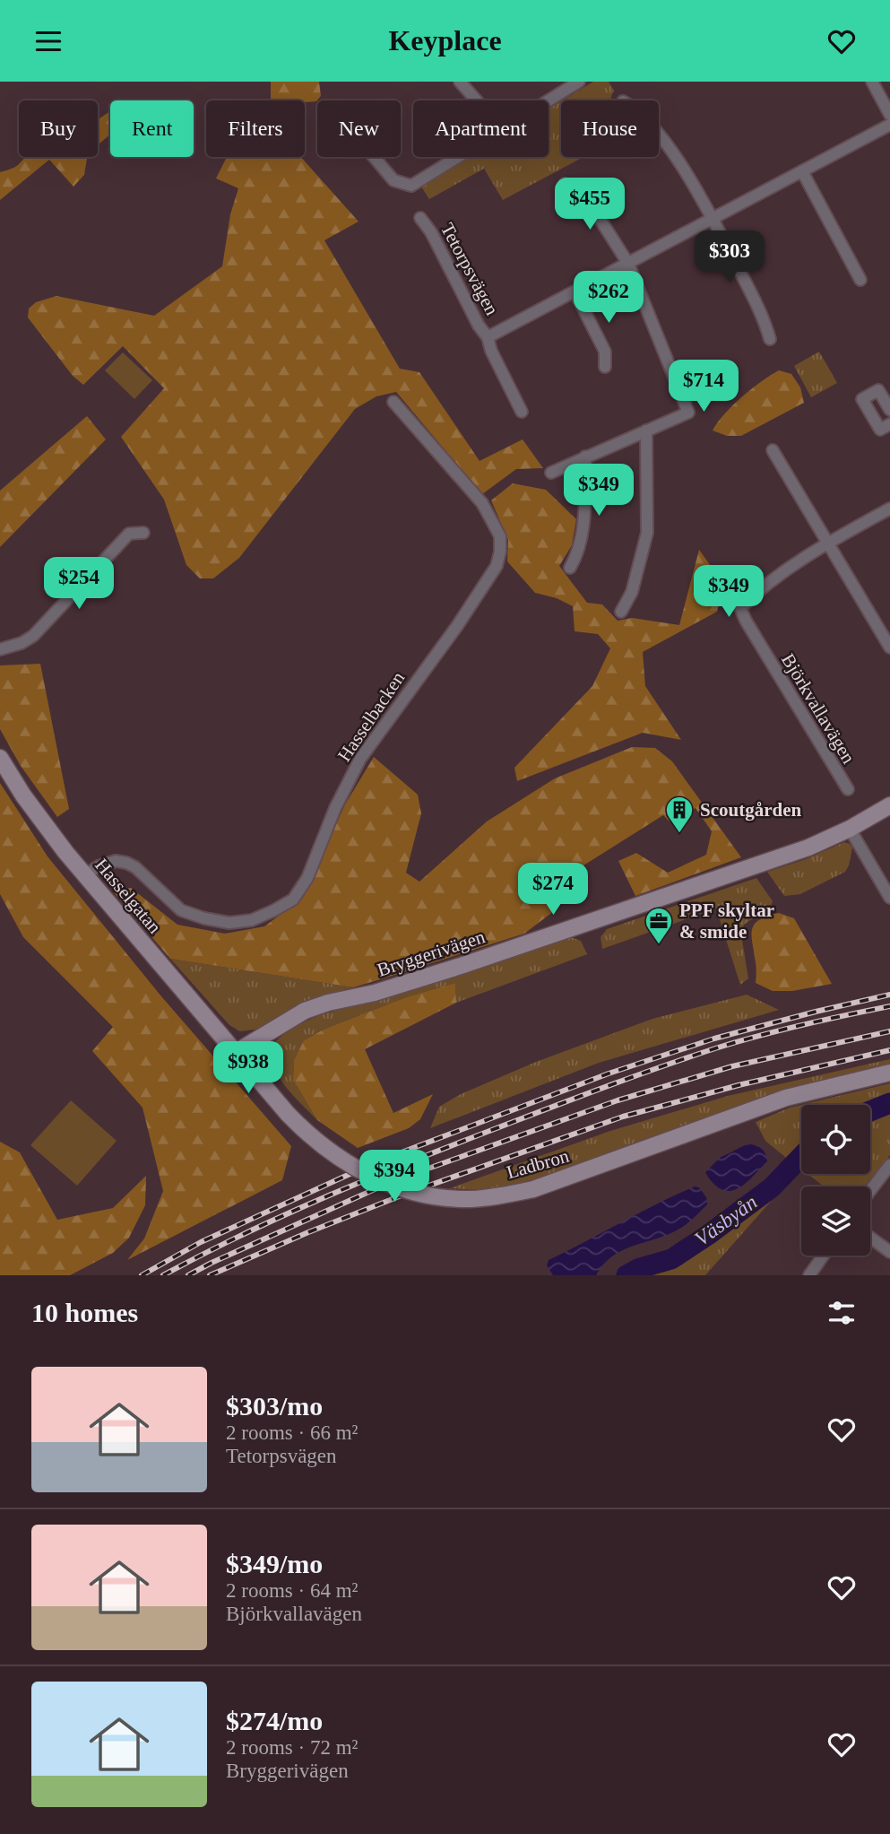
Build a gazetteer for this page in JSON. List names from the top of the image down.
{
  "streets": {
    "street": [
      "Tetorpsvägen",
      "Björkvallavägen",
      "Hasselbacken",
      "Hasselgatan",
      "Bryggerivägen",
      "Ladbron"
    ]
  },
  "crossings": [
    ["Hasselbacken", "Hasselgatan"],
    ["Hasselgatan", "Bryggerivägen"],
    ["Hasselgatan", "Ladbron"],
    ["Bryggerivägen", "Ladbron"]
  ],
  "water": ["Väsbyån"],
  "places": {
    "building": ["Scoutgården"],
    "office": ["PPF skyltar & smide"]
  },
  "page": {
    "header": "Keyplace",
    "chip": [
      "Buy",
      "Rent",
      "Filters",
      "New",
      "Apartment",
      "House"
    ],
    "price": [
      "$455",
      "$303",
      "$262",
      "$714",
      "$349",
      "$254",
      "$349",
      "$274",
      "$938",
      "$394"
    ],
    "heading": "10 homes",
    "list": [
      {
        "name": "$303/mo",
        "note": "2 rooms · 66 m² · Tetorpsvägen"
      },
      {
        "name": "$349/mo",
        "note": "2 rooms · 64 m² · Björkvallavägen"
      },
      {
        "name": "$274/mo",
        "note": "2 rooms · 72 m² · Bryggerivägen"
      }
    ]
  }
}
